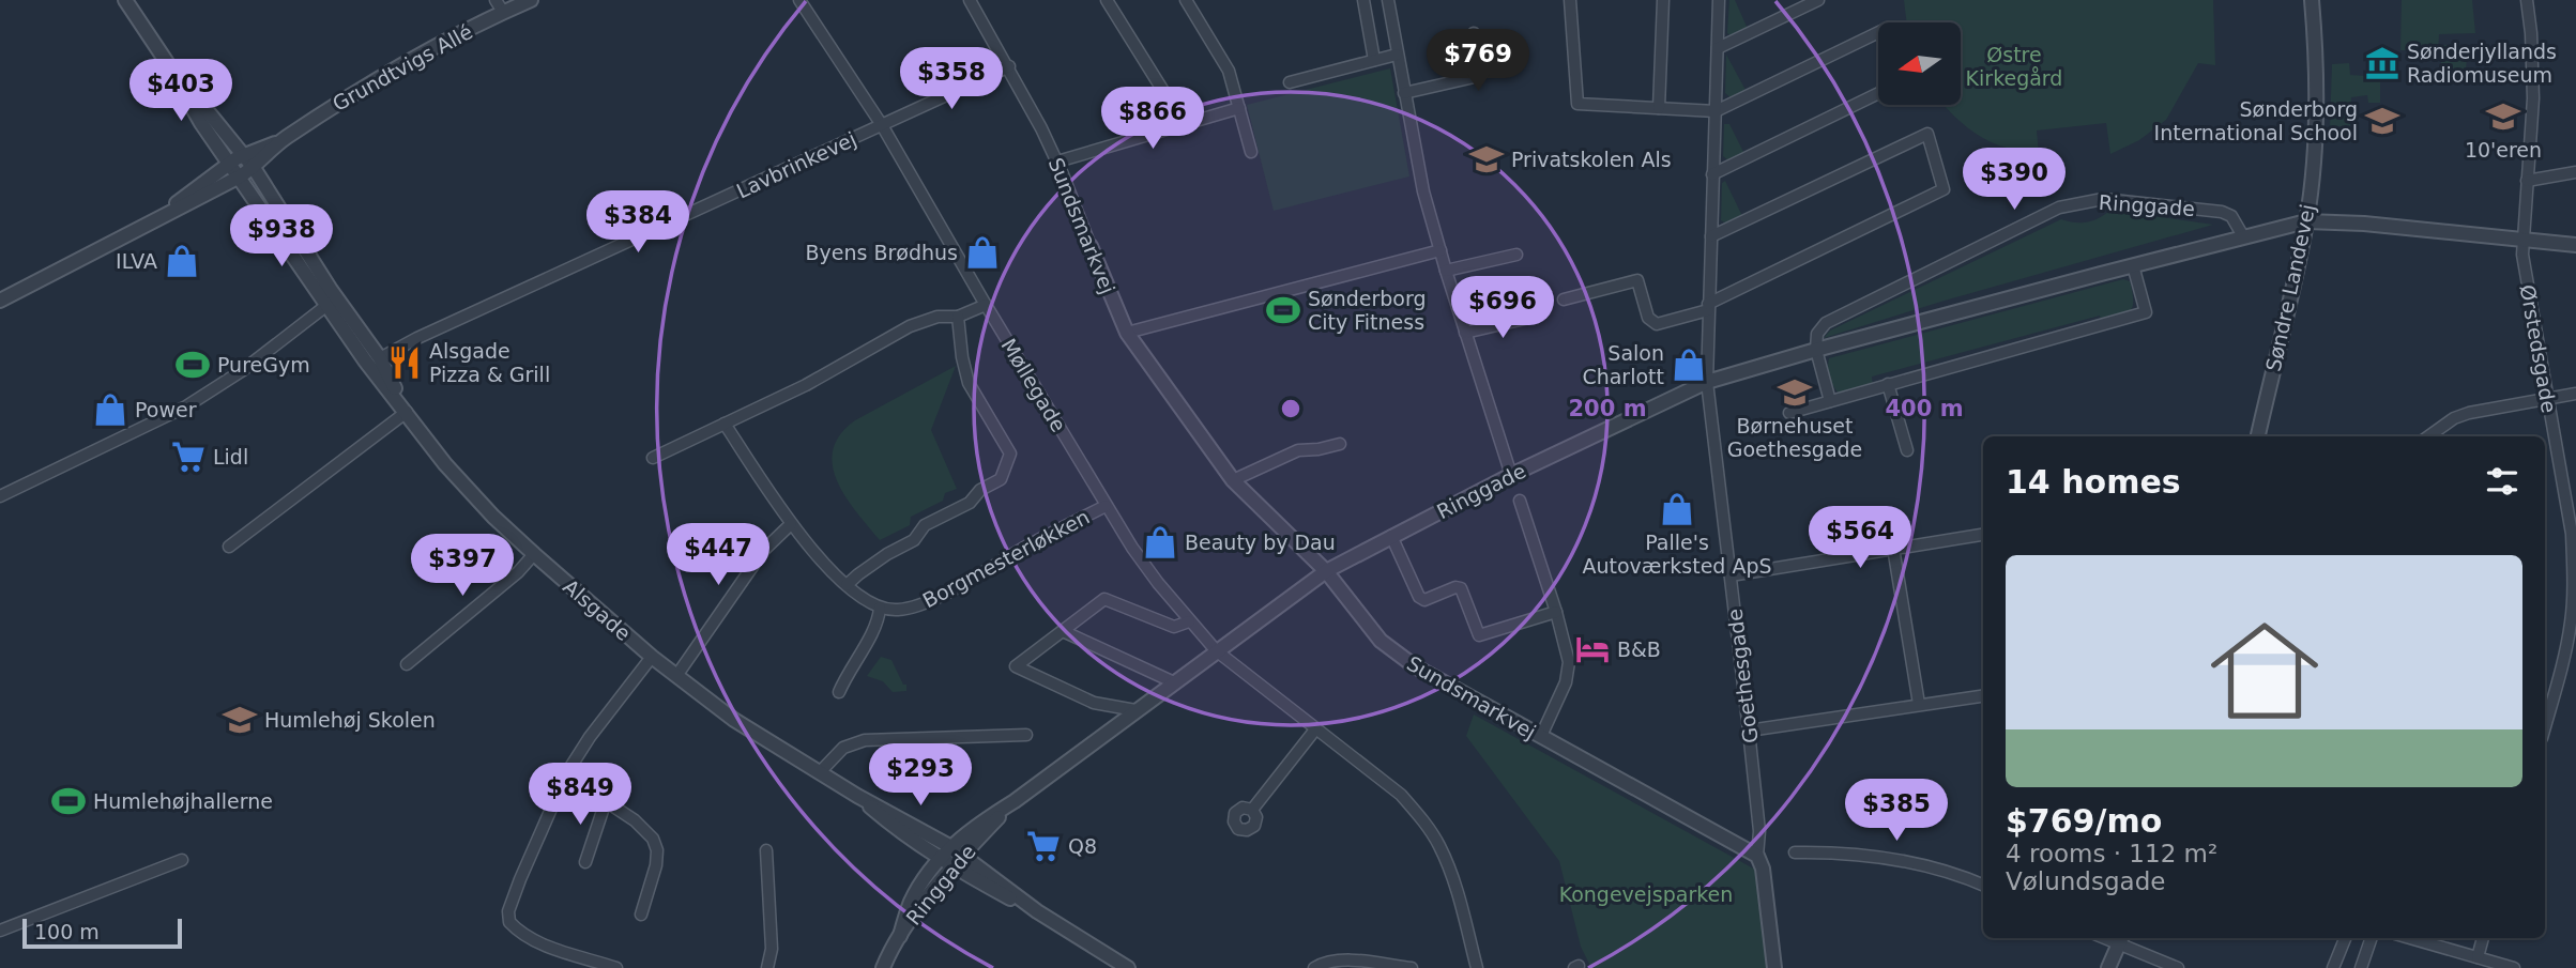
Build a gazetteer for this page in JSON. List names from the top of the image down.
{
  "streets": {
    "street": [
      "Grundtvigs Allé",
      "Lavbrinkevej",
      "Ringgade",
      "Sundsmarkvej",
      "Søndre Landevej",
      "Ørstedsgade",
      "Møllegade",
      "Borgmesterløkken",
      "Alsgade",
      "Goethesgade"
    ]
  },
  "crossings": [
    ["Grundtvigs Allé", "Alsgade"],
    ["Lavbrinkevej", "Sundsmarkvej"],
    ["Lavbrinkevej", "Møllegade"],
    ["Lavbrinkevej", "Alsgade"],
    ["Ringgade", "Sundsmarkvej"],
    ["Ringgade", "Søndre Landevej"],
    ["Ringgade", "Ørstedsgade"],
    ["Ringgade", "Møllegade"],
    ["Ringgade", "Alsgade"],
    ["Ringgade", "Goethesgade"],
    ["Sundsmarkvej", "Goethesgade"],
    ["Møllegade", "Borgmesterløkken"]
  ],
  "parks": ["Østre Kirkegård", "Kongevejsparken"],
  "places": {
    "museum": ["Sønderjyllands Radiomuseum"],
    "school or university": [
      "10'eren",
      "Sønderborg International School",
      "Privatskolen Als",
      "Børnehuset Goethesgade",
      "Humlehøj Skolen"
    ],
    "shop": [
      "Byens Brødhus",
      "ILVA",
      "Salon Charlott",
      "Power",
      "Palle's Autoværksted ApS",
      "Beauty by Dau"
    ],
    "sports": ["Sønderborg City Fitness", "PureGym", "Humlehøjhallerne"],
    "restaurant": ["Alsgade Pizza & Grill"],
    "supermarket": ["Lidl", "Q8"],
    "hotel": ["B&B"]
  },
  "scale_bar": "100 m",
  "north": "left",
  "page": {
    "price": [
      "$769",
      "$358",
      "$403",
      "$866",
      "$390",
      "$384",
      "$938",
      "$696",
      "$564",
      "$447",
      "$397",
      "$293",
      "$849",
      "$385"
    ],
    "heading": "14 homes",
    "list": [
      {
        "name": "$769/mo",
        "note": "4 rooms · 112 m² · Vølundsgade"
      }
    ],
    "scale": "100 m"
  },
  "rings": ["200 m", "400 m"]
}
